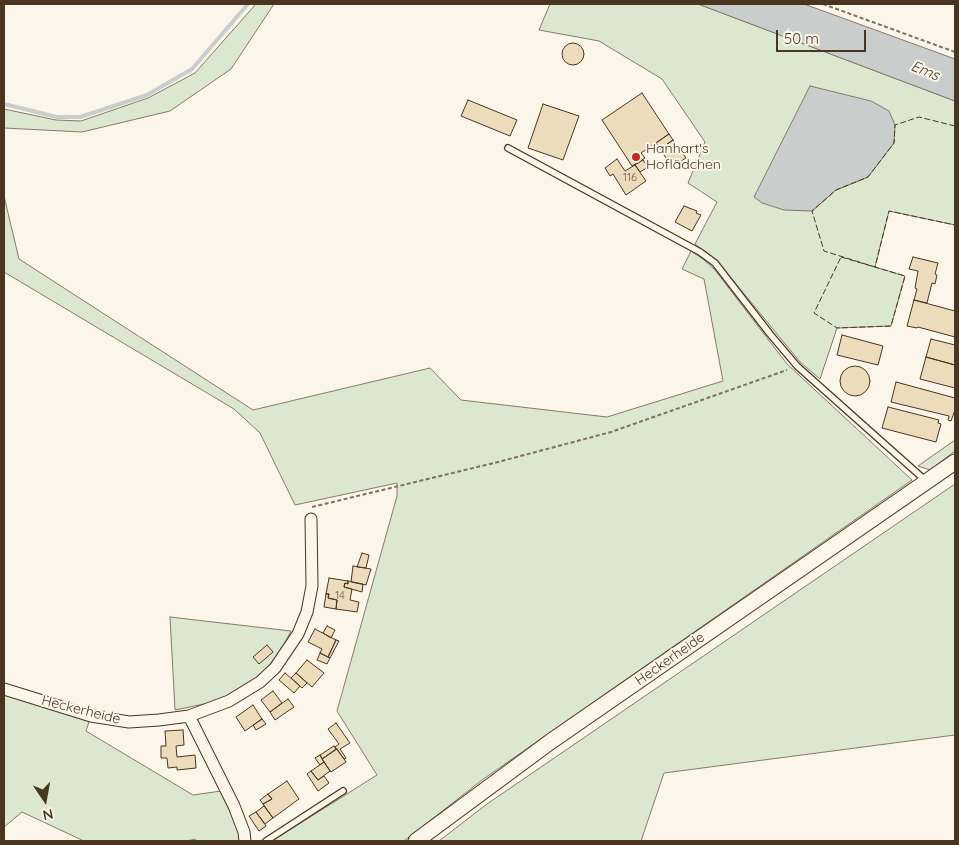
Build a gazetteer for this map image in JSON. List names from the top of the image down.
{
  "streets": {
    "main road": ["Heckerheide"]
  },
  "water": ["Ems"],
  "places": ["Hanhart's Hoflädchen"],
  "house_numbers": ["116", "14"],
  "scale_bar": "50 m",
  "north": "bottom"
}
